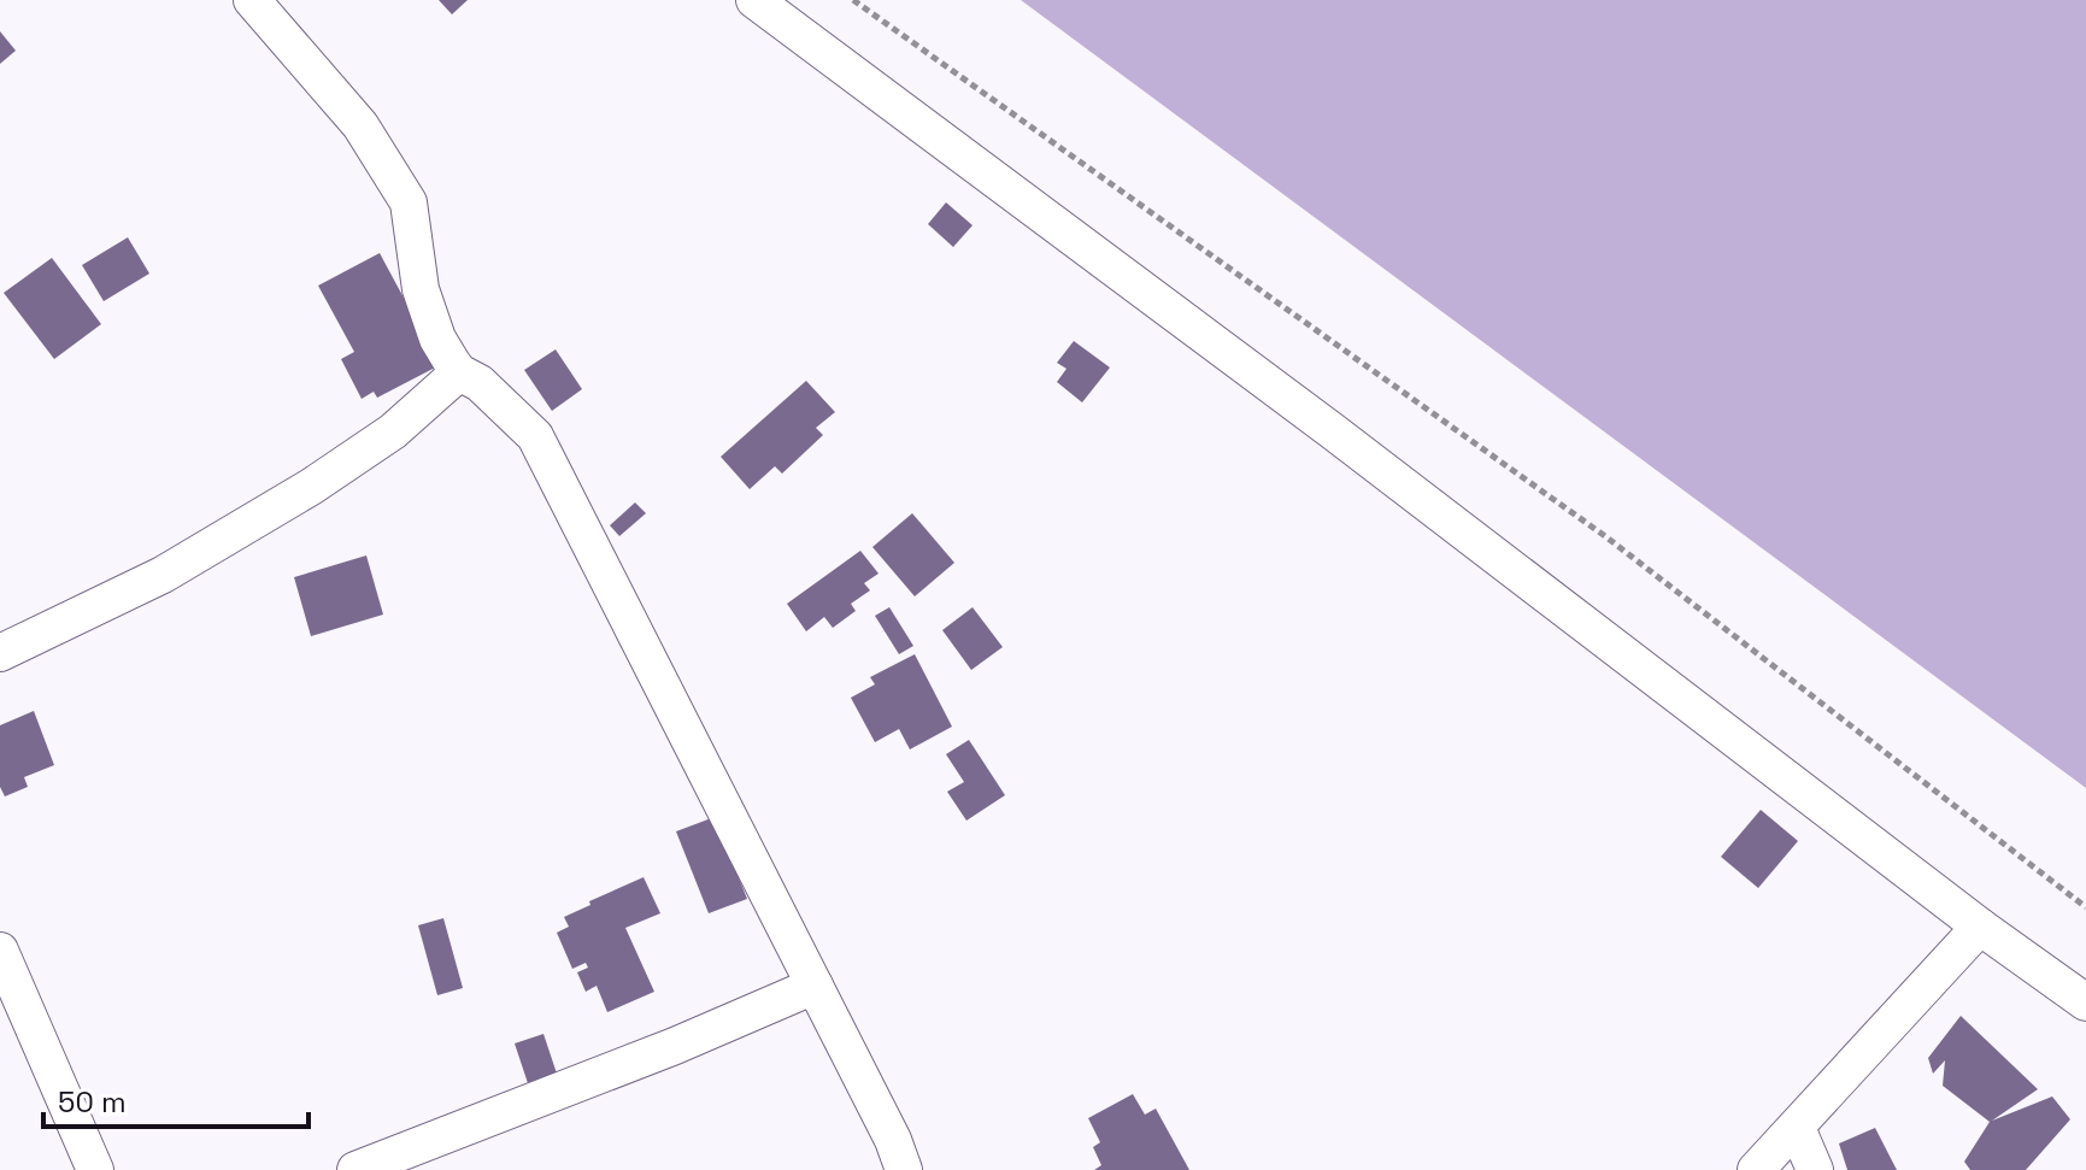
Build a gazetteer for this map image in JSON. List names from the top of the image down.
{
  "scale_bar": "50 m"
}
